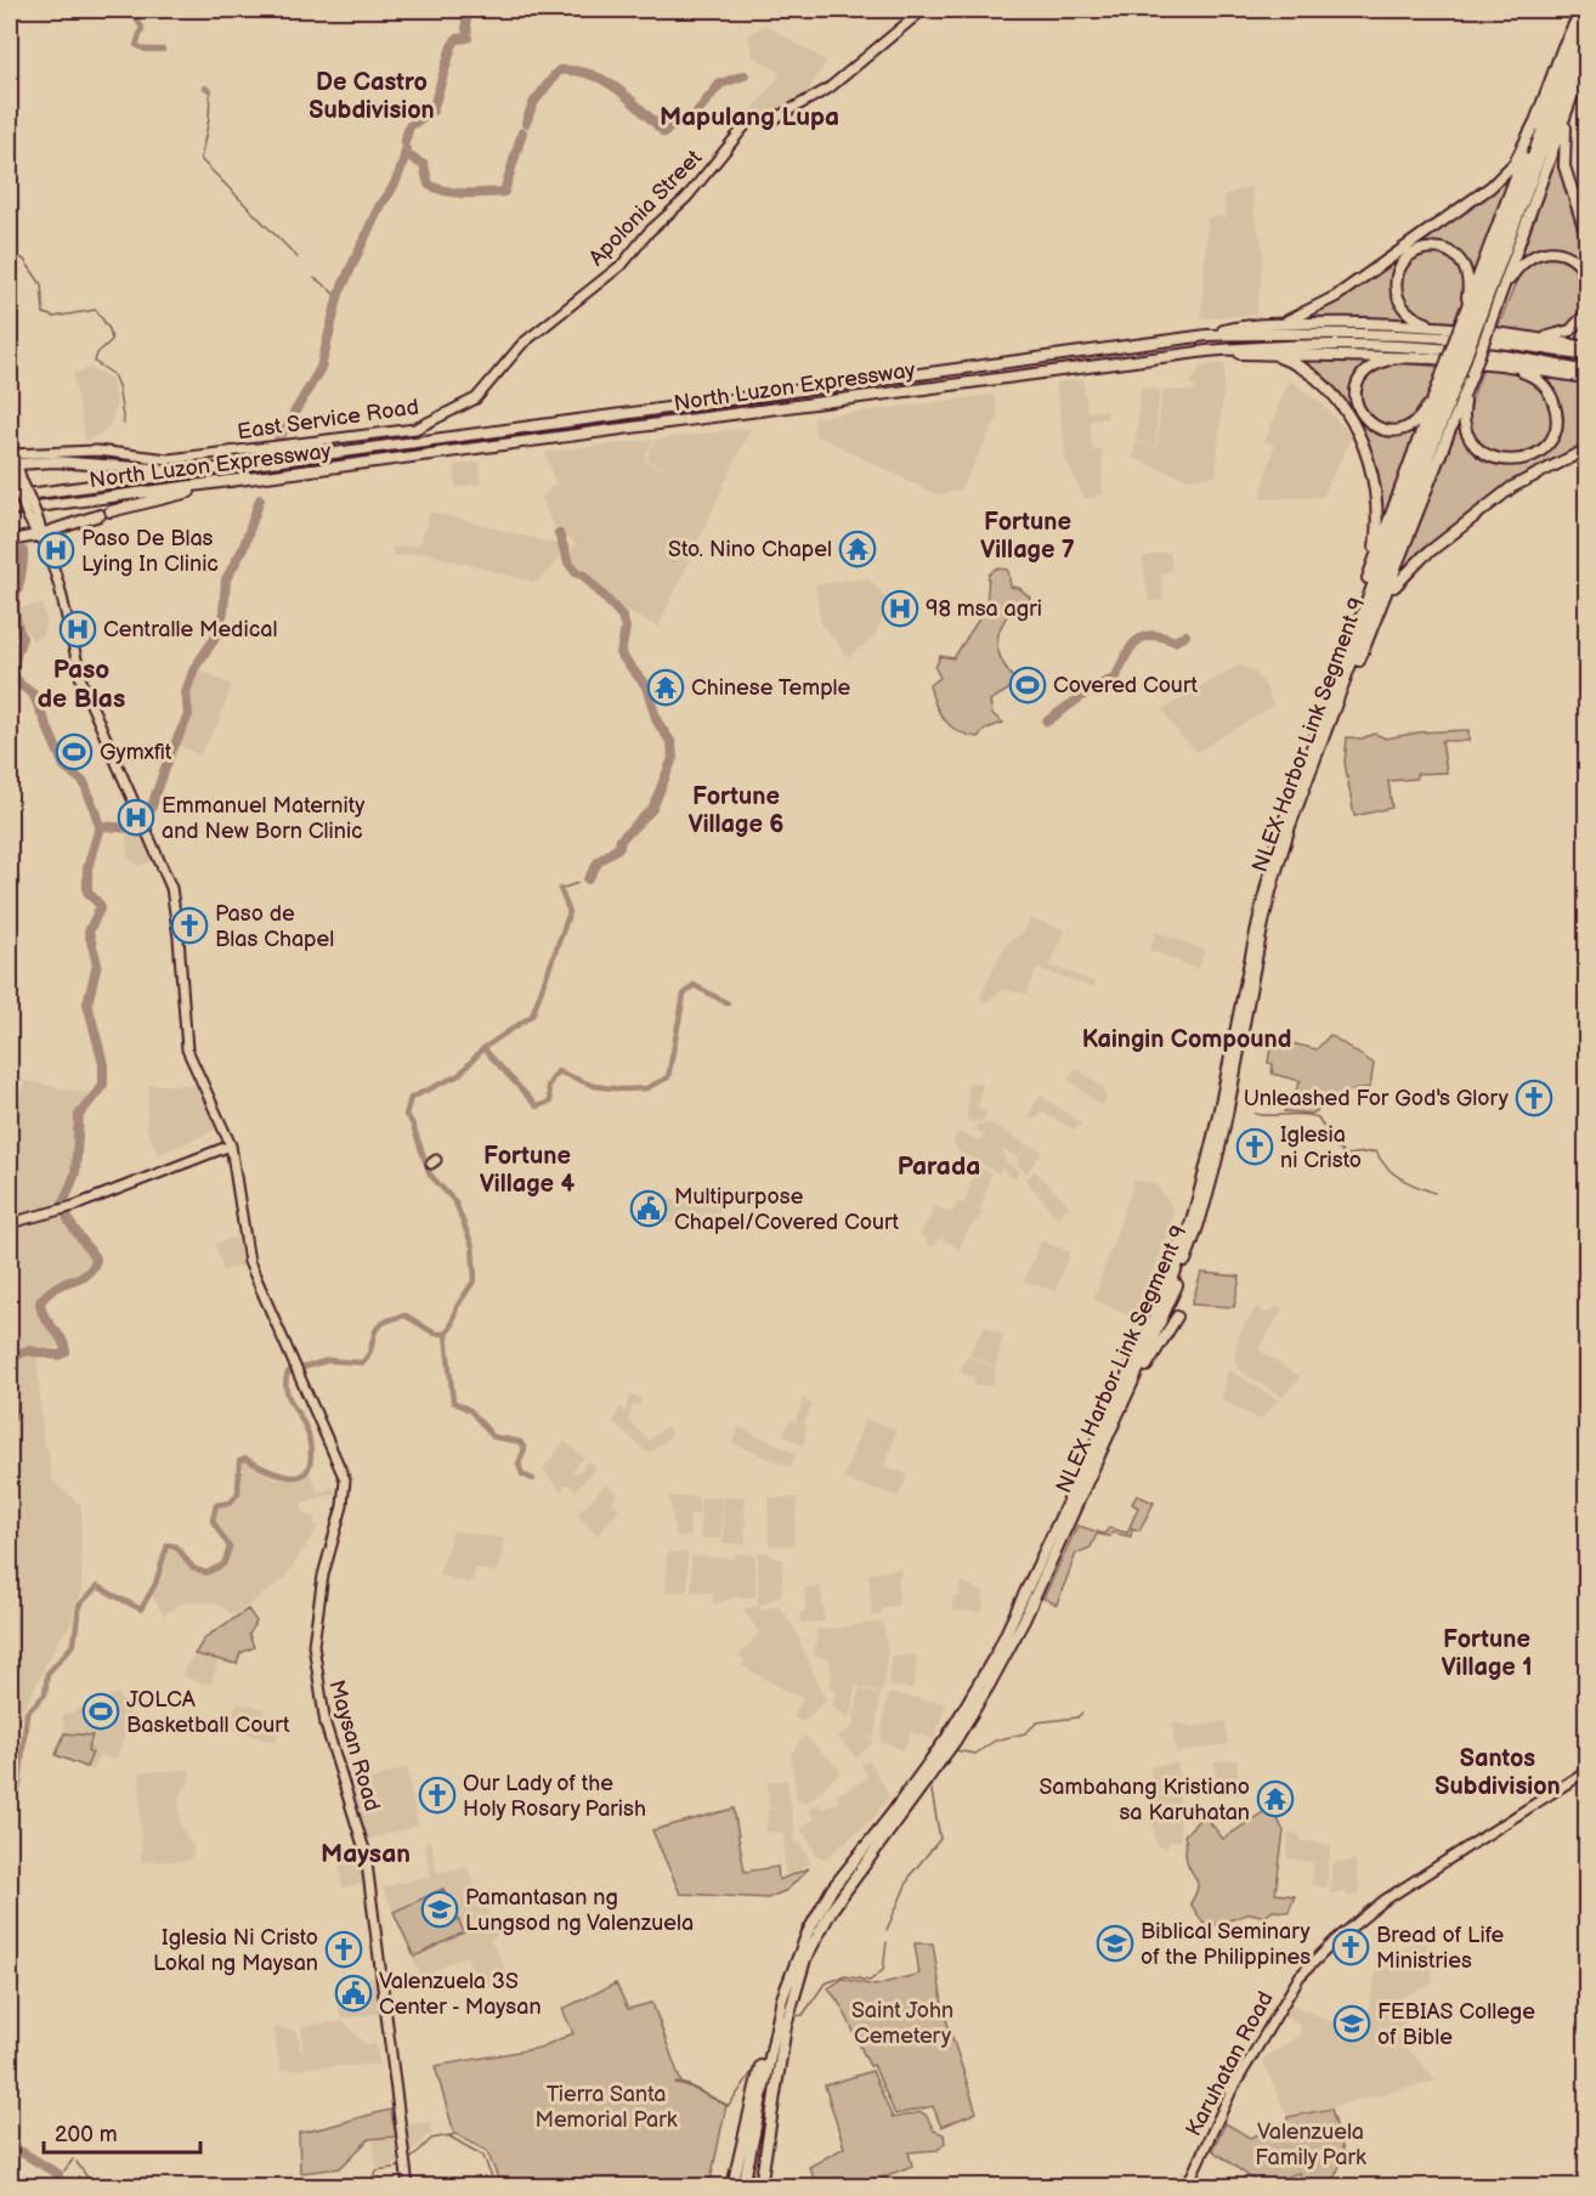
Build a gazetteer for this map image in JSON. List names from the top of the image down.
{
  "streets": {
    "highway": ["North Luzon Expressway", "NLEX Harbor Link Segment 9"],
    "main road": [
      "Apolonia Street",
      "East Service Road",
      "Maysan Road",
      "Karuhatan Road"
    ]
  },
  "crossings": [
    ["Apolonia Street", "East Service Road"],
    ["East Service Road", "Maysan Road"]
  ],
  "districts": [
    "De Castro Subdivision",
    "Mapulang Lupa",
    "Fortune Village 7",
    "Paso de Blas",
    "Fortune Village 6",
    "Kaingin Compound",
    "Fortune Village 4",
    "Parada",
    "Fortune Village 1",
    "Santos Subdivision",
    "Maysan"
  ],
  "parks": ["Saint John Cemetery", "Tierra Santa Memorial Park", "Valenzuela Family Park"],
  "places": {
    "temple": ["Sto. Nino Chapel", "Chinese Temple", "Sambahang Kristiano sa Karuhatan"],
    "hospital": [
      "Paso De Blas Lying In Clinic",
      "98 msa agri",
      "Centralle Medical",
      "Emmanuel Maternity and New Born Clinic"
    ],
    "sports": ["Covered Court", "Gymxfit", "JOLCA Basketball Court"],
    "church": [
      "Paso de Blas Chapel",
      "Unleashed For God's Glory",
      "Iglesia ni Cristo",
      "Our Lady of the Holy Rosary Parish",
      "Bread of Life Ministries",
      "Iglesia Ni Cristo Lokal ng Maysan"
    ],
    "public building": ["Multipurpose Chapel/Covered Court", "Valenzuela 3S Center - Maysan"],
    "school or university": ["Pamantasan ng Lungsod ng Valenzuela", "Biblical Seminary of the Philippines", "FEBIAS College of Bible"]
  },
  "scale_bar": "200 m"
}
